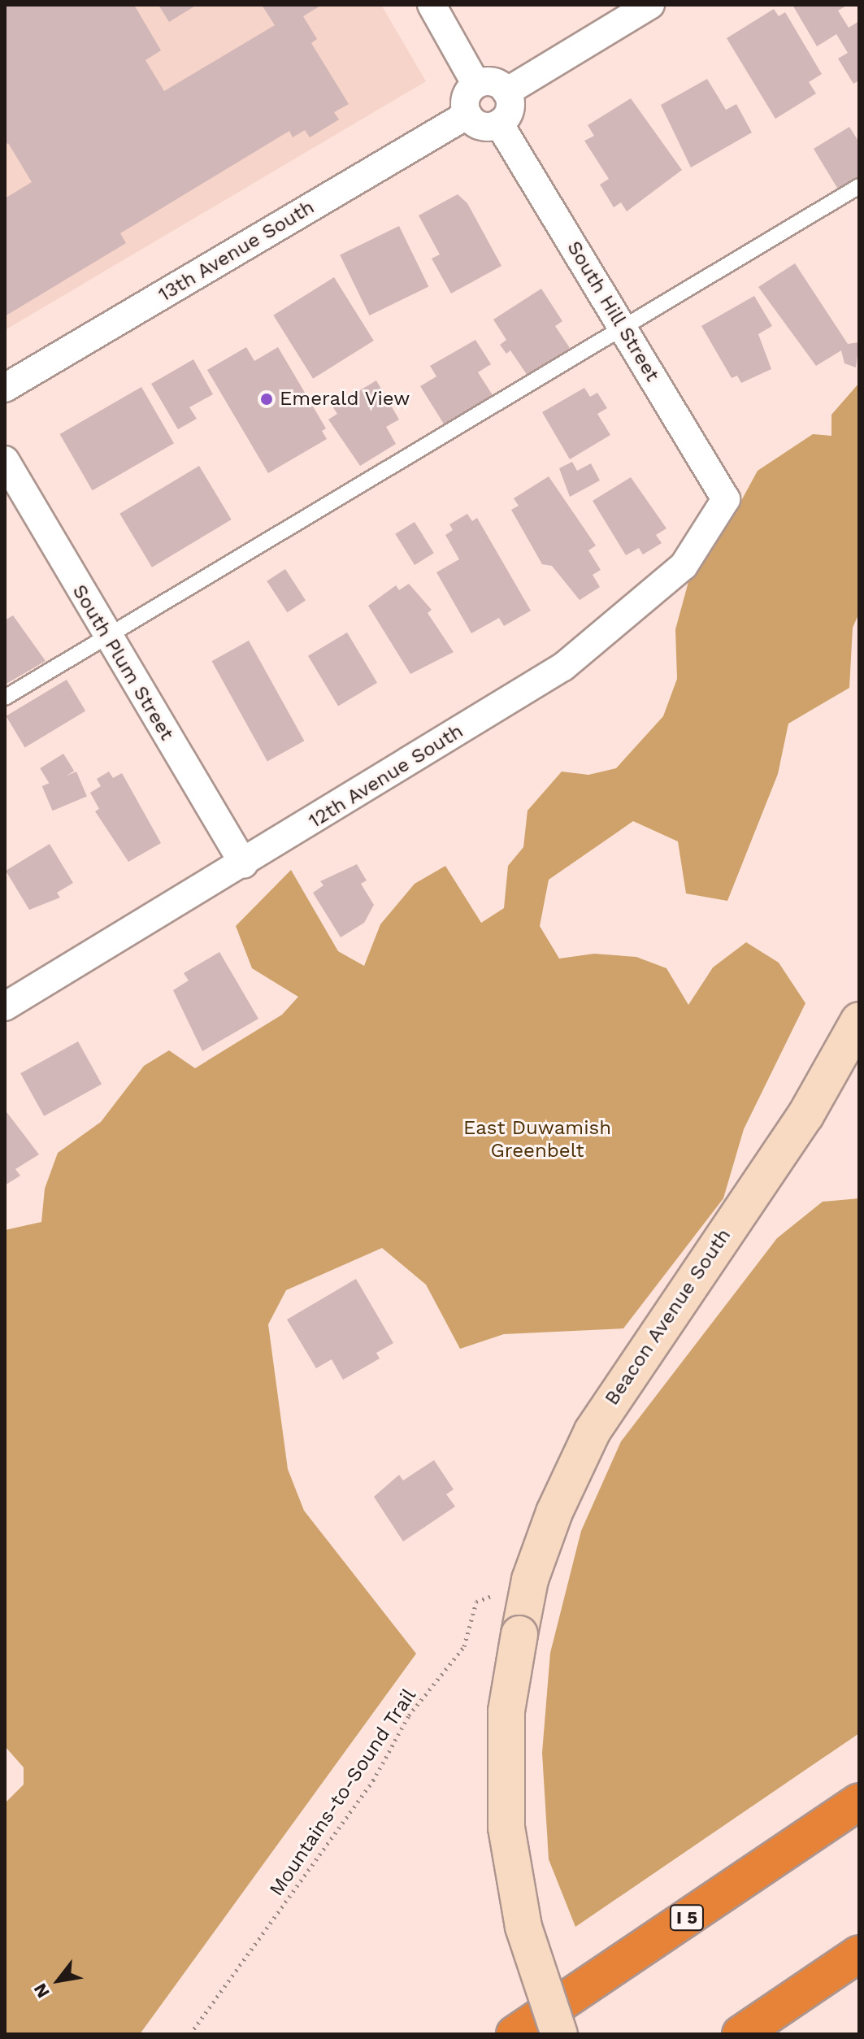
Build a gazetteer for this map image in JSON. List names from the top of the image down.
{
  "streets": {
    "highway": ["I 5"],
    "main road": ["Beacon Avenue South"],
    "street": [
      "13th Avenue South",
      "South Hill Street",
      "South Plum Street",
      "12th Avenue South"
    ],
    "path": ["Mountains-to-Sound Trail"]
  },
  "crossings": [
    ["13th Avenue South", "South Hill Street"],
    ["South Hill Street", "12th Avenue South"],
    ["South Plum Street", "12th Avenue South"],
    ["Beacon Avenue South", "Mountains-to-Sound Trail"]
  ],
  "parks": ["East Duwamish Greenbelt"],
  "places": ["Emerald View"],
  "north": "bottom left"
}
